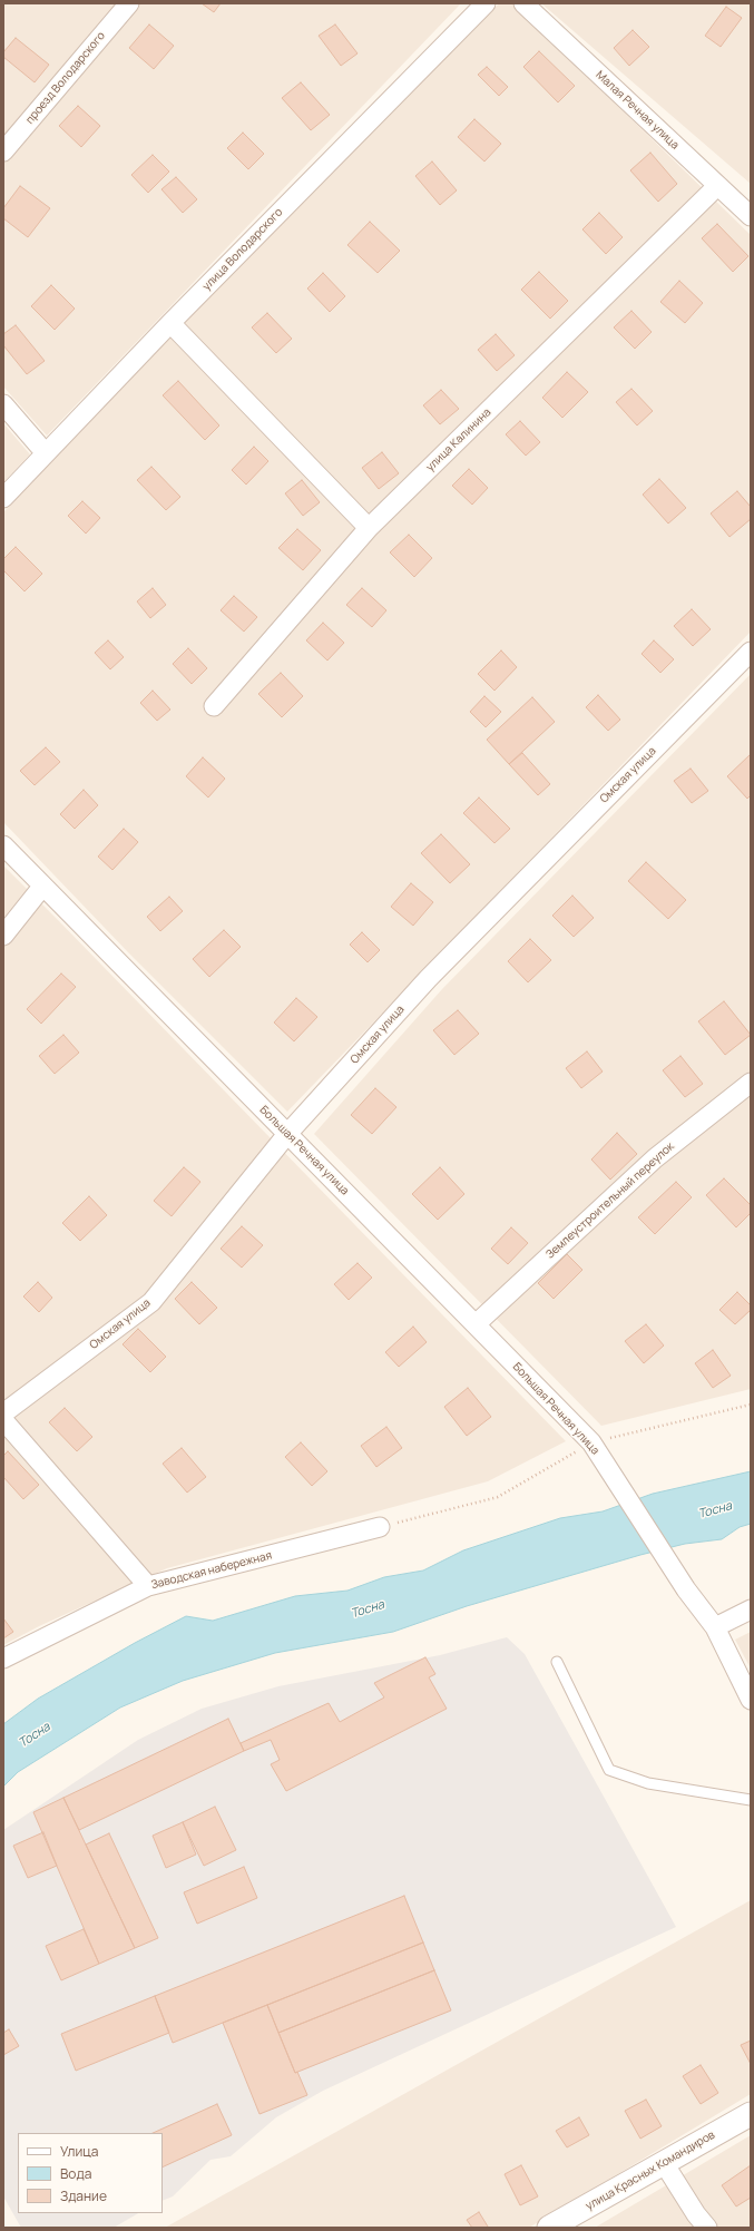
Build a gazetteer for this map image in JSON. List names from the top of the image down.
{
  "streets": {
    "street": [
      "проезд Володарского",
      "Малая Речная улица",
      "улица Володарского",
      "улица Калинина",
      "Омская улица",
      "Большая Речная улица",
      "Землеустроительный переулок",
      "Заводская набережная",
      "улица Красных Командиров"
    ]
  },
  "crossings": [
    ["Малая Речная улица", "улица Калинина"],
    ["Омская улица", "Большая Речная улица"],
    ["Большая Речная улица", "Землеустроительный переулок"]
  ],
  "water": ["Тосна"],
  "legend": ["Улица", "Вода", "Здание"]
}
